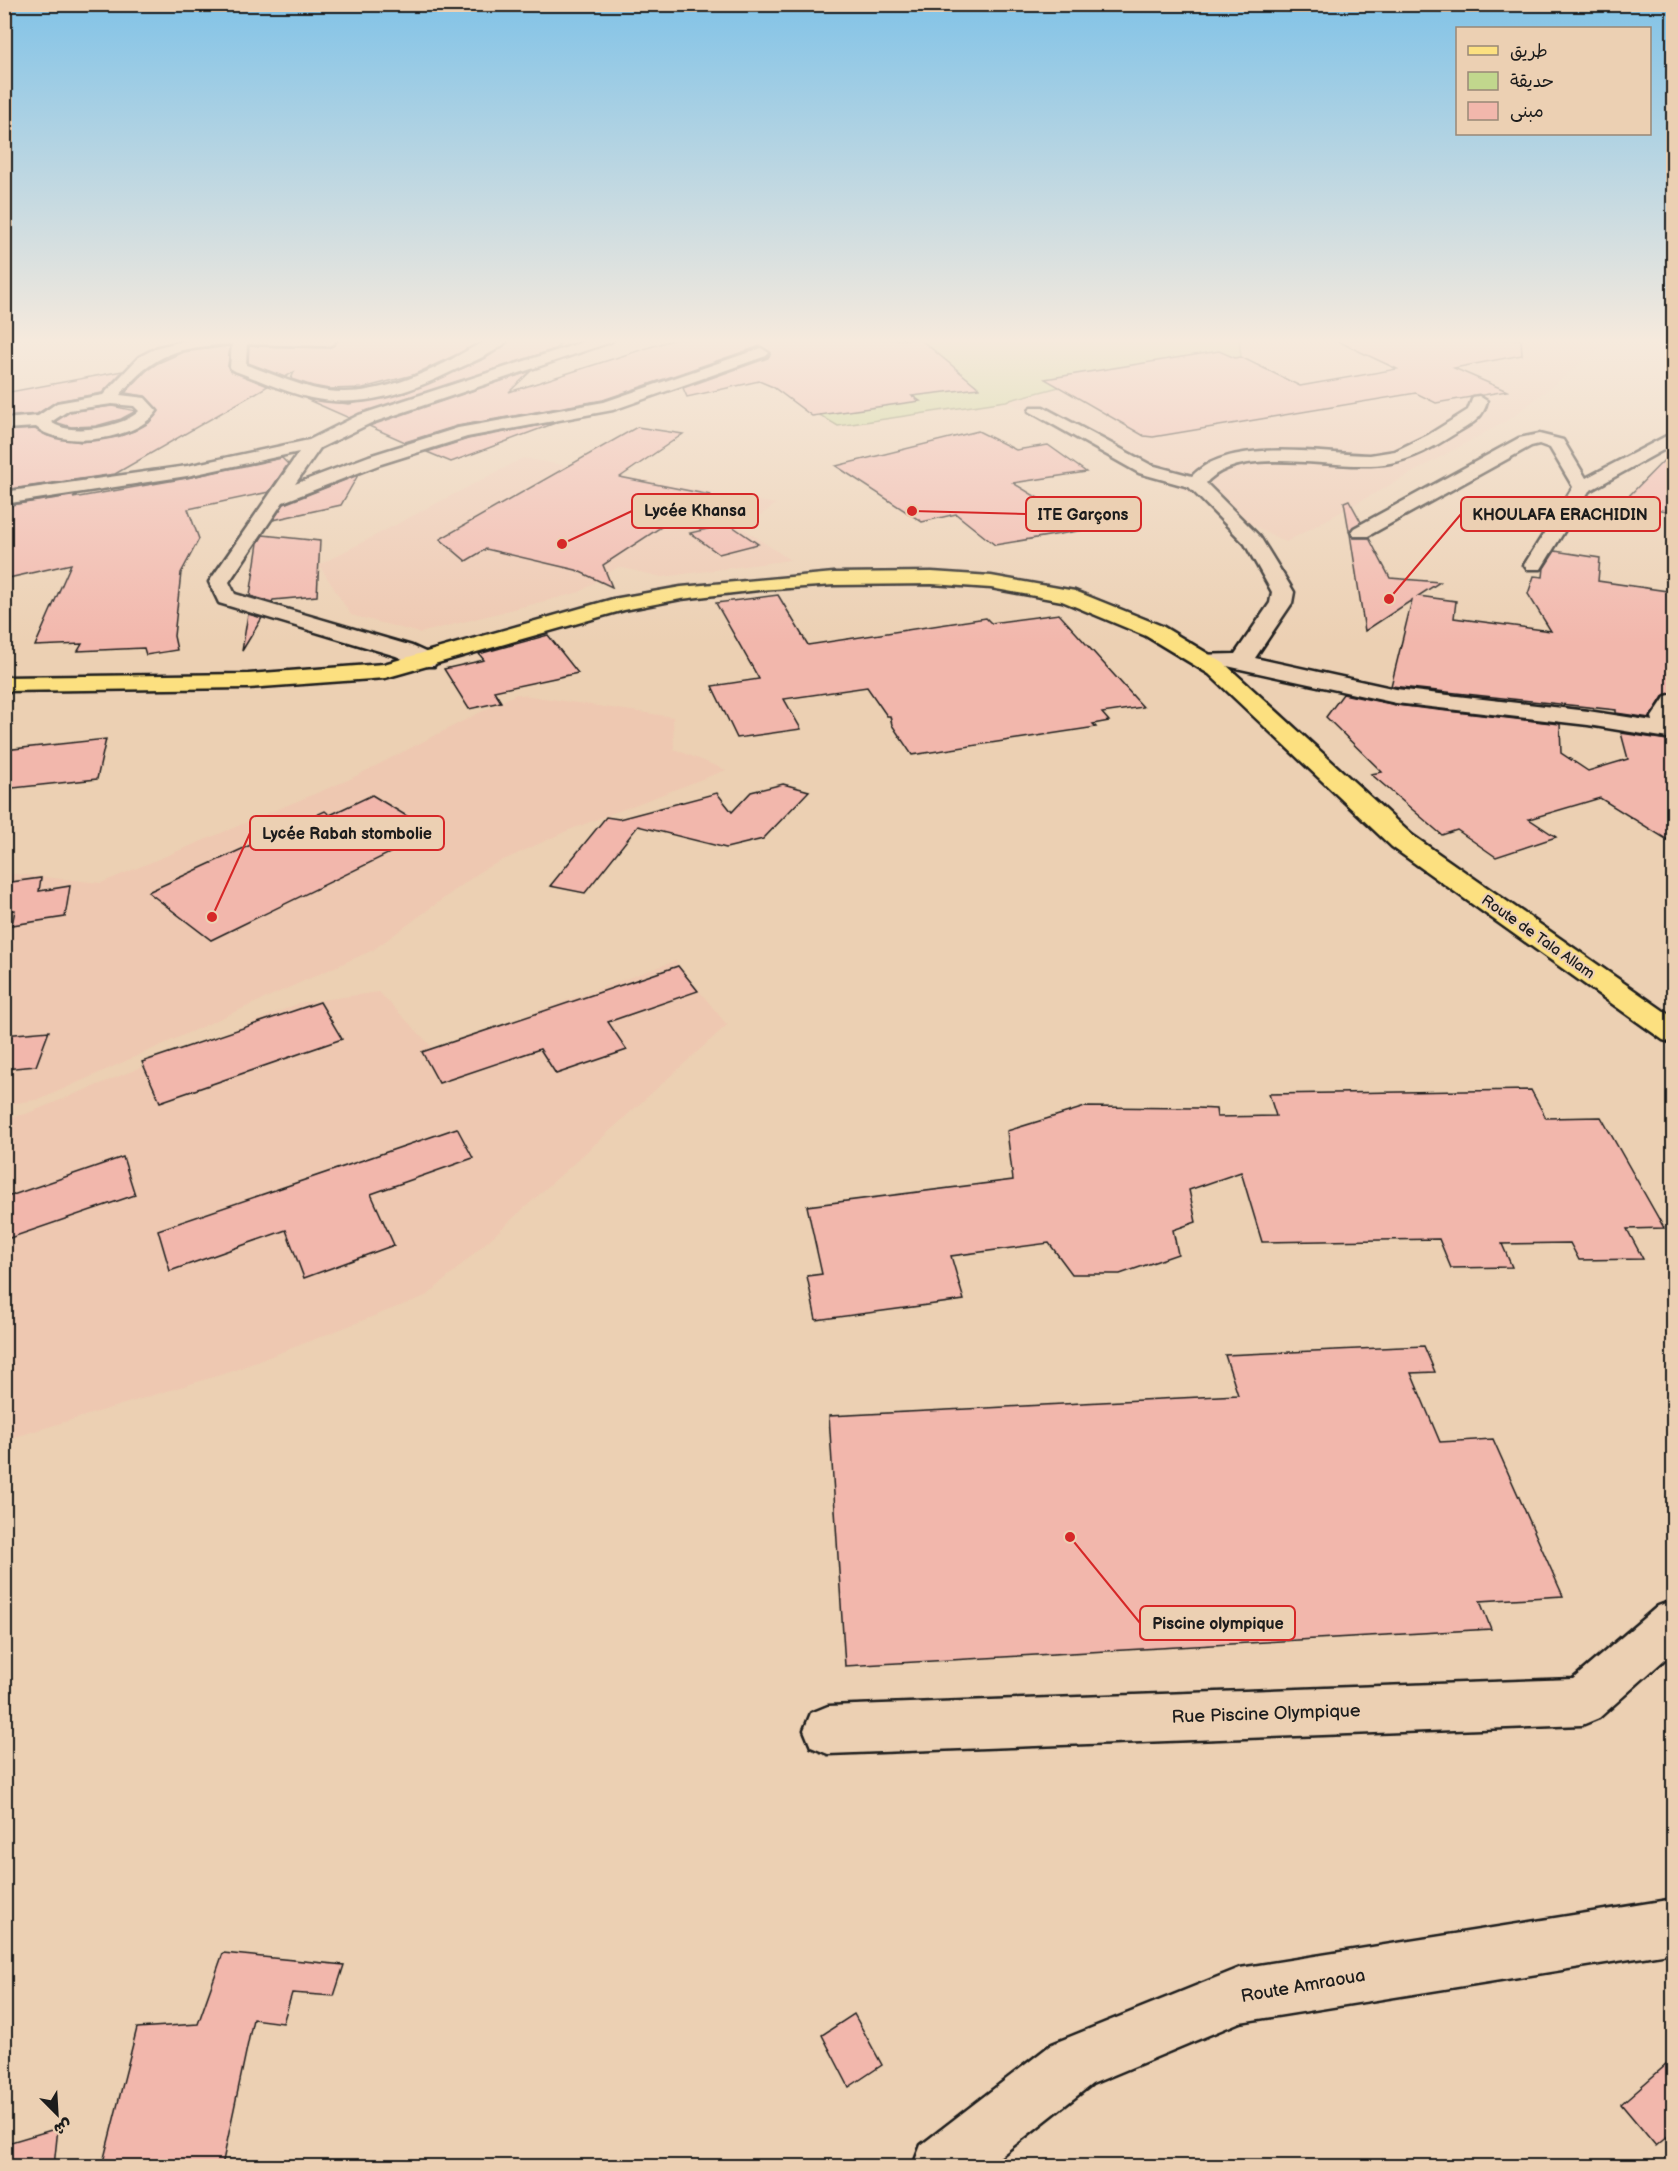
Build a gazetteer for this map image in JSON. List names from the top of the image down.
{
  "streets": {
    "main road": ["Route de Tala Allam"],
    "street": ["Rue Piscine Olympique", "Route Amraoua"]
  },
  "places": [
    "ITE Garçons",
    "Lycée Khansa",
    "KHOULAFA ERACHIDIN",
    "Lycée Rabah stombolie",
    "Piscine olympique"
  ],
  "legend": ["طريق", "حديقة", "مبنى"],
  "north": "bottom right"
}
